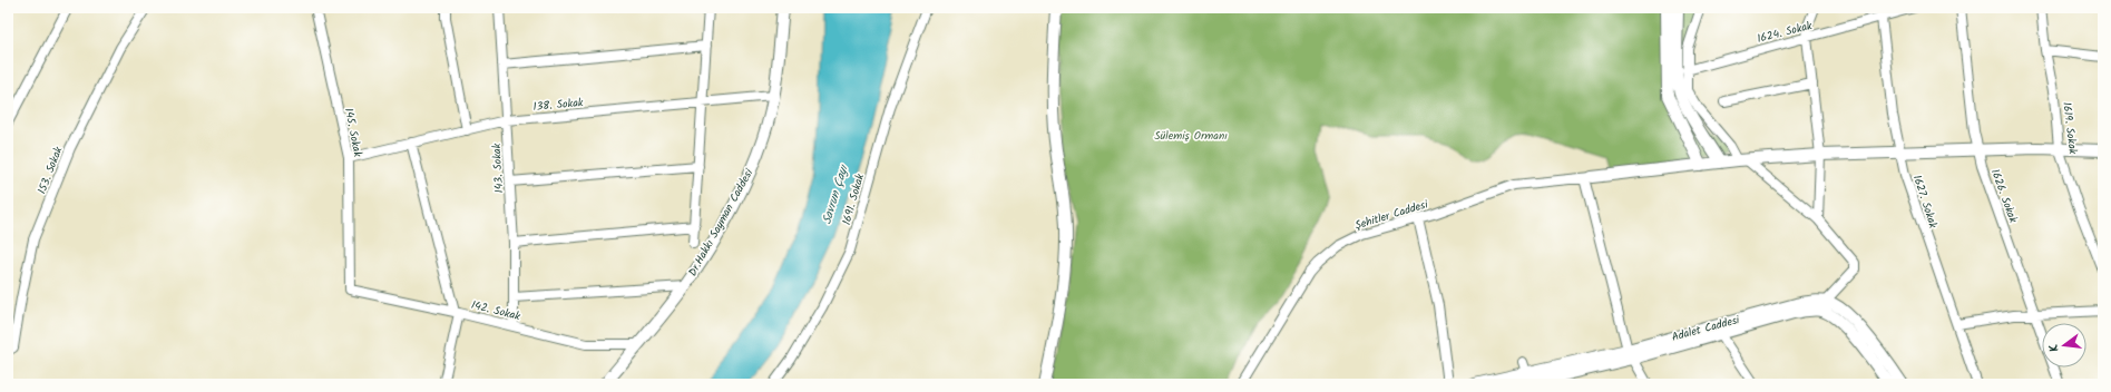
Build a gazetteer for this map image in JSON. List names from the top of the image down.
{
  "streets": {
    "street": [
      "1624. Sokak",
      "138. Sokak",
      "1619. Sokak",
      "145. Sokak",
      "143. Sokak",
      "153. Sokak",
      "1626. Sokak",
      "1691. Sokak",
      "1627. Sokak",
      "Şehitler Caddesi",
      "Dr.Hakkı Sayman Caddesi",
      "142. Sokak",
      "Adalet Caddesi"
    ]
  },
  "crossings": [
    ["1624. Sokak", "1627. Sokak"],
    ["138. Sokak", "145. Sokak"],
    ["138. Sokak", "143. Sokak"],
    ["138. Sokak", "Dr.Hakkı Sayman Caddesi"],
    ["145. Sokak", "142. Sokak"],
    ["143. Sokak", "142. Sokak"],
    ["Dr.Hakkı Sayman Caddesi", "142. Sokak"]
  ],
  "water": ["Savrun Çayı"],
  "parks": ["Sülemiş Ormanı"],
  "north": "left"
}
